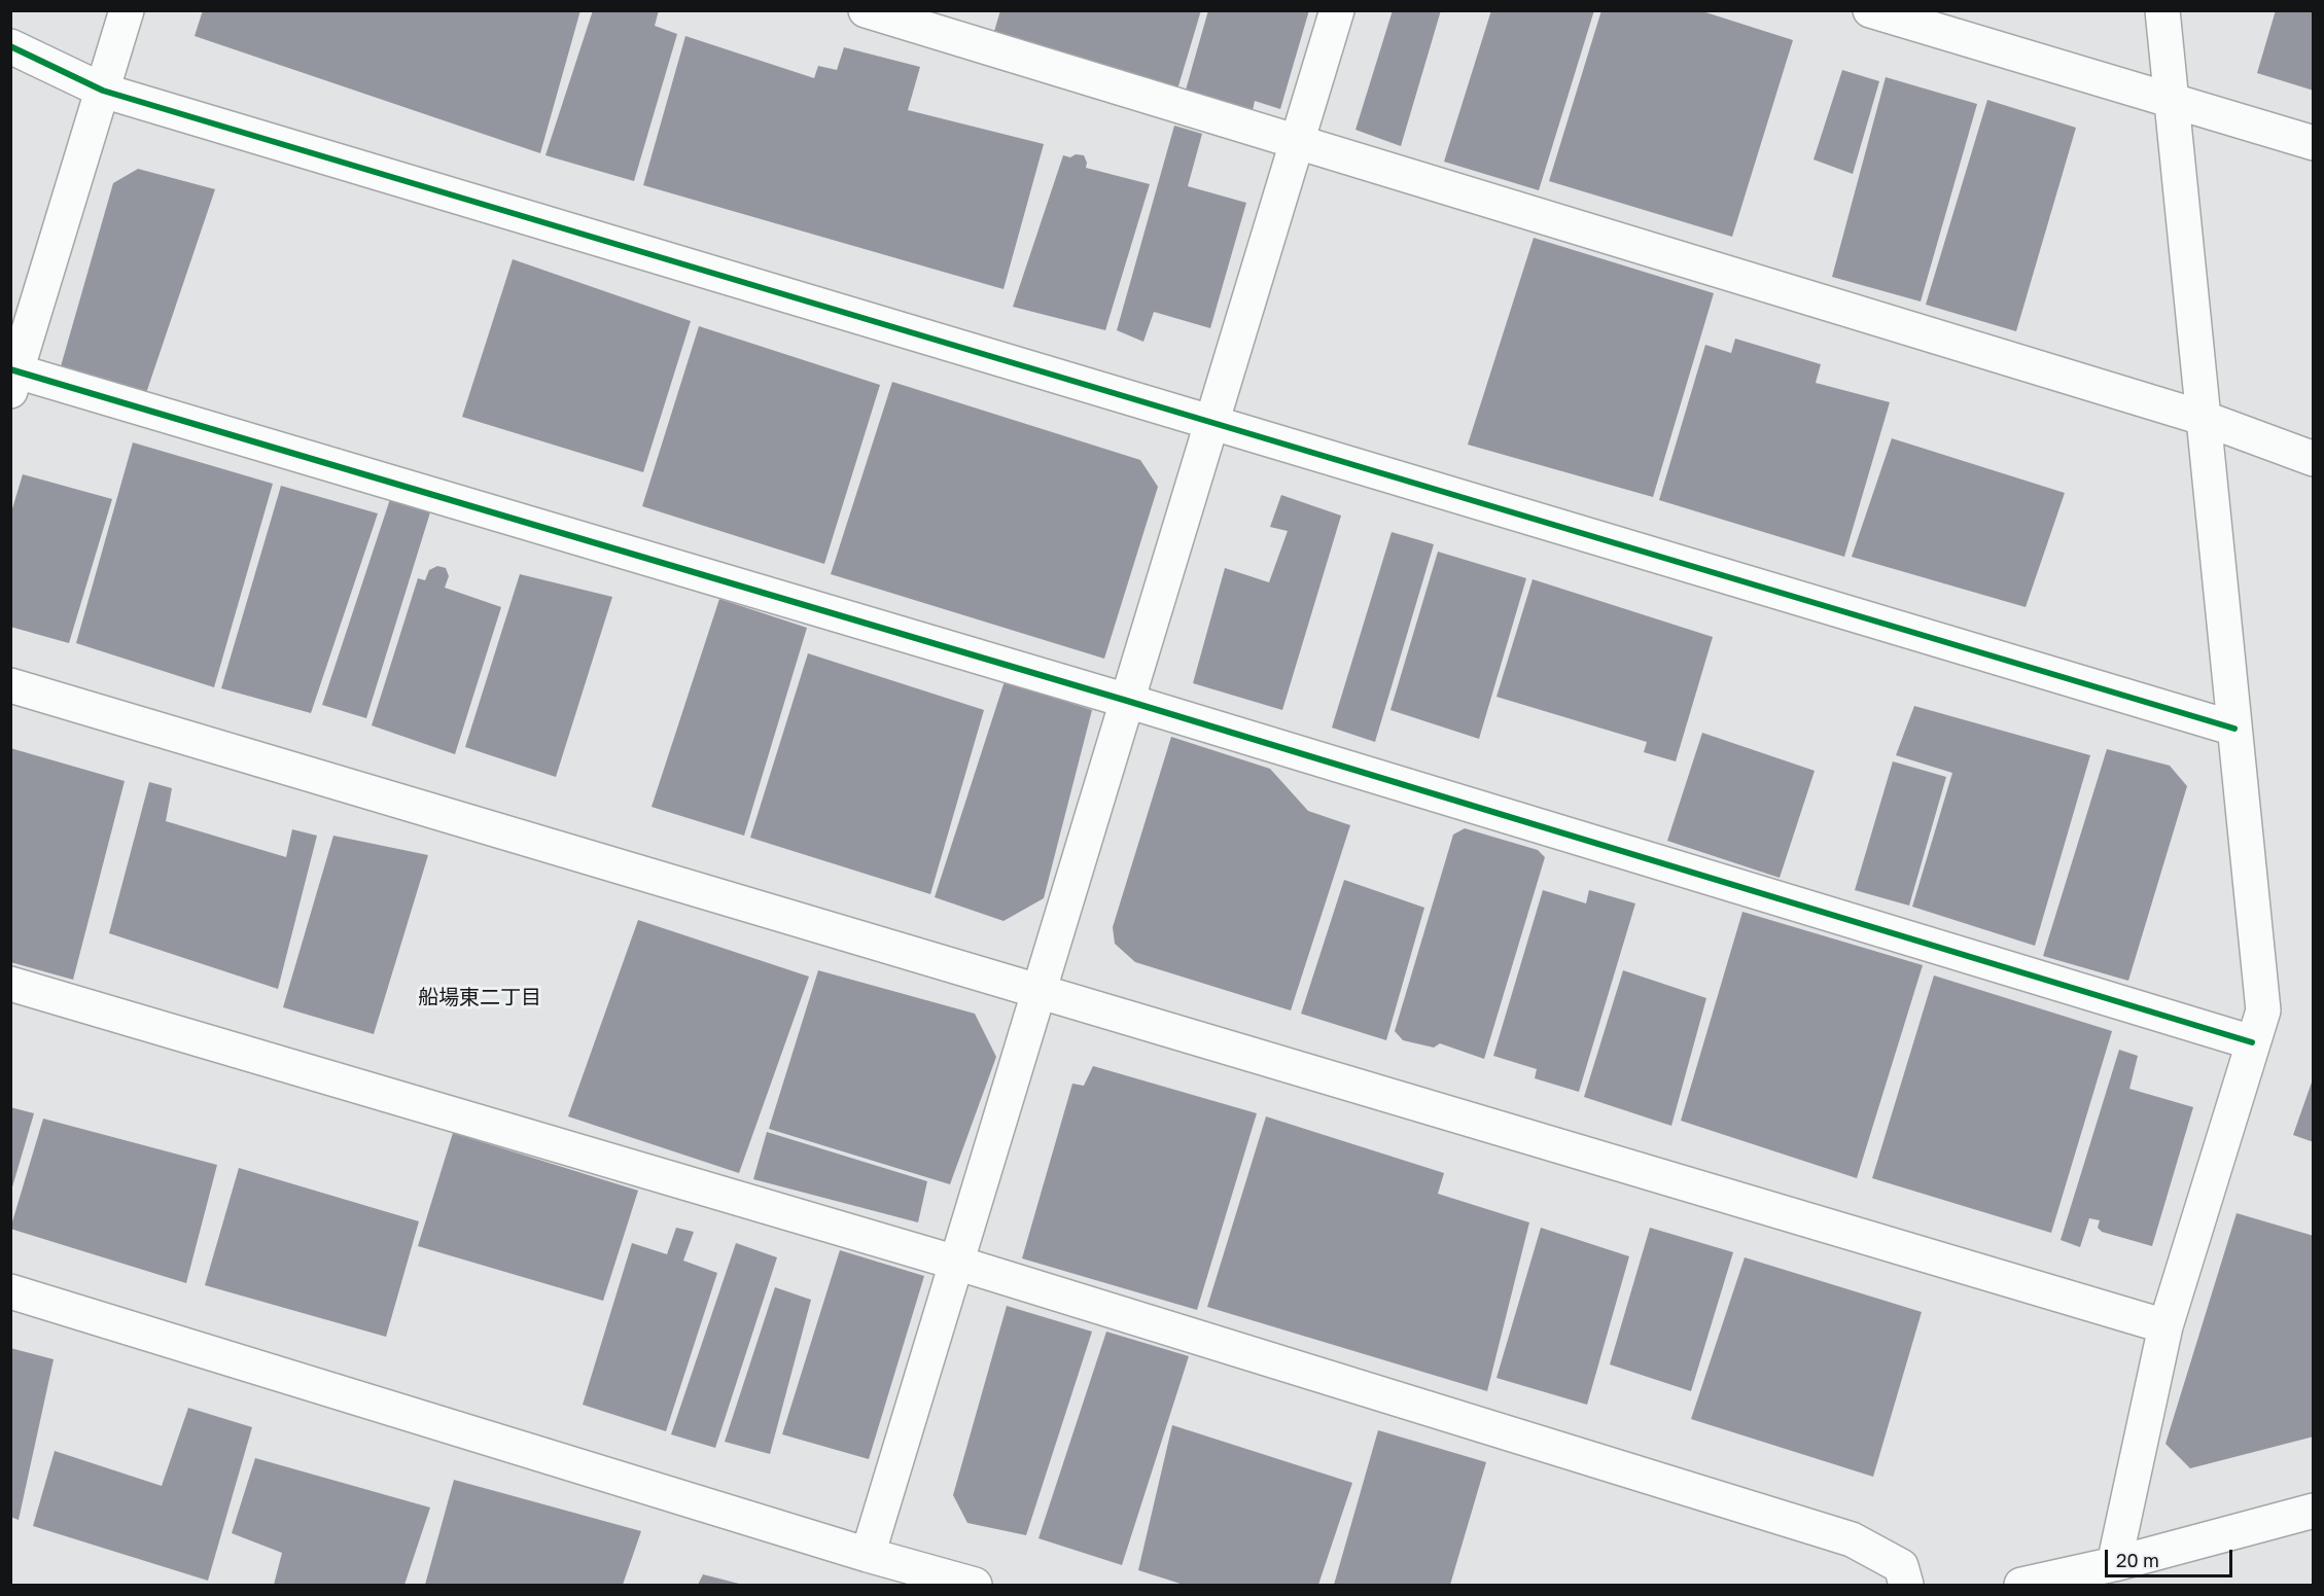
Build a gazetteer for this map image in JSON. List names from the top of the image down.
{
  "districts": ["船場東二丁目"],
  "scale_bar": "20 m"
}
